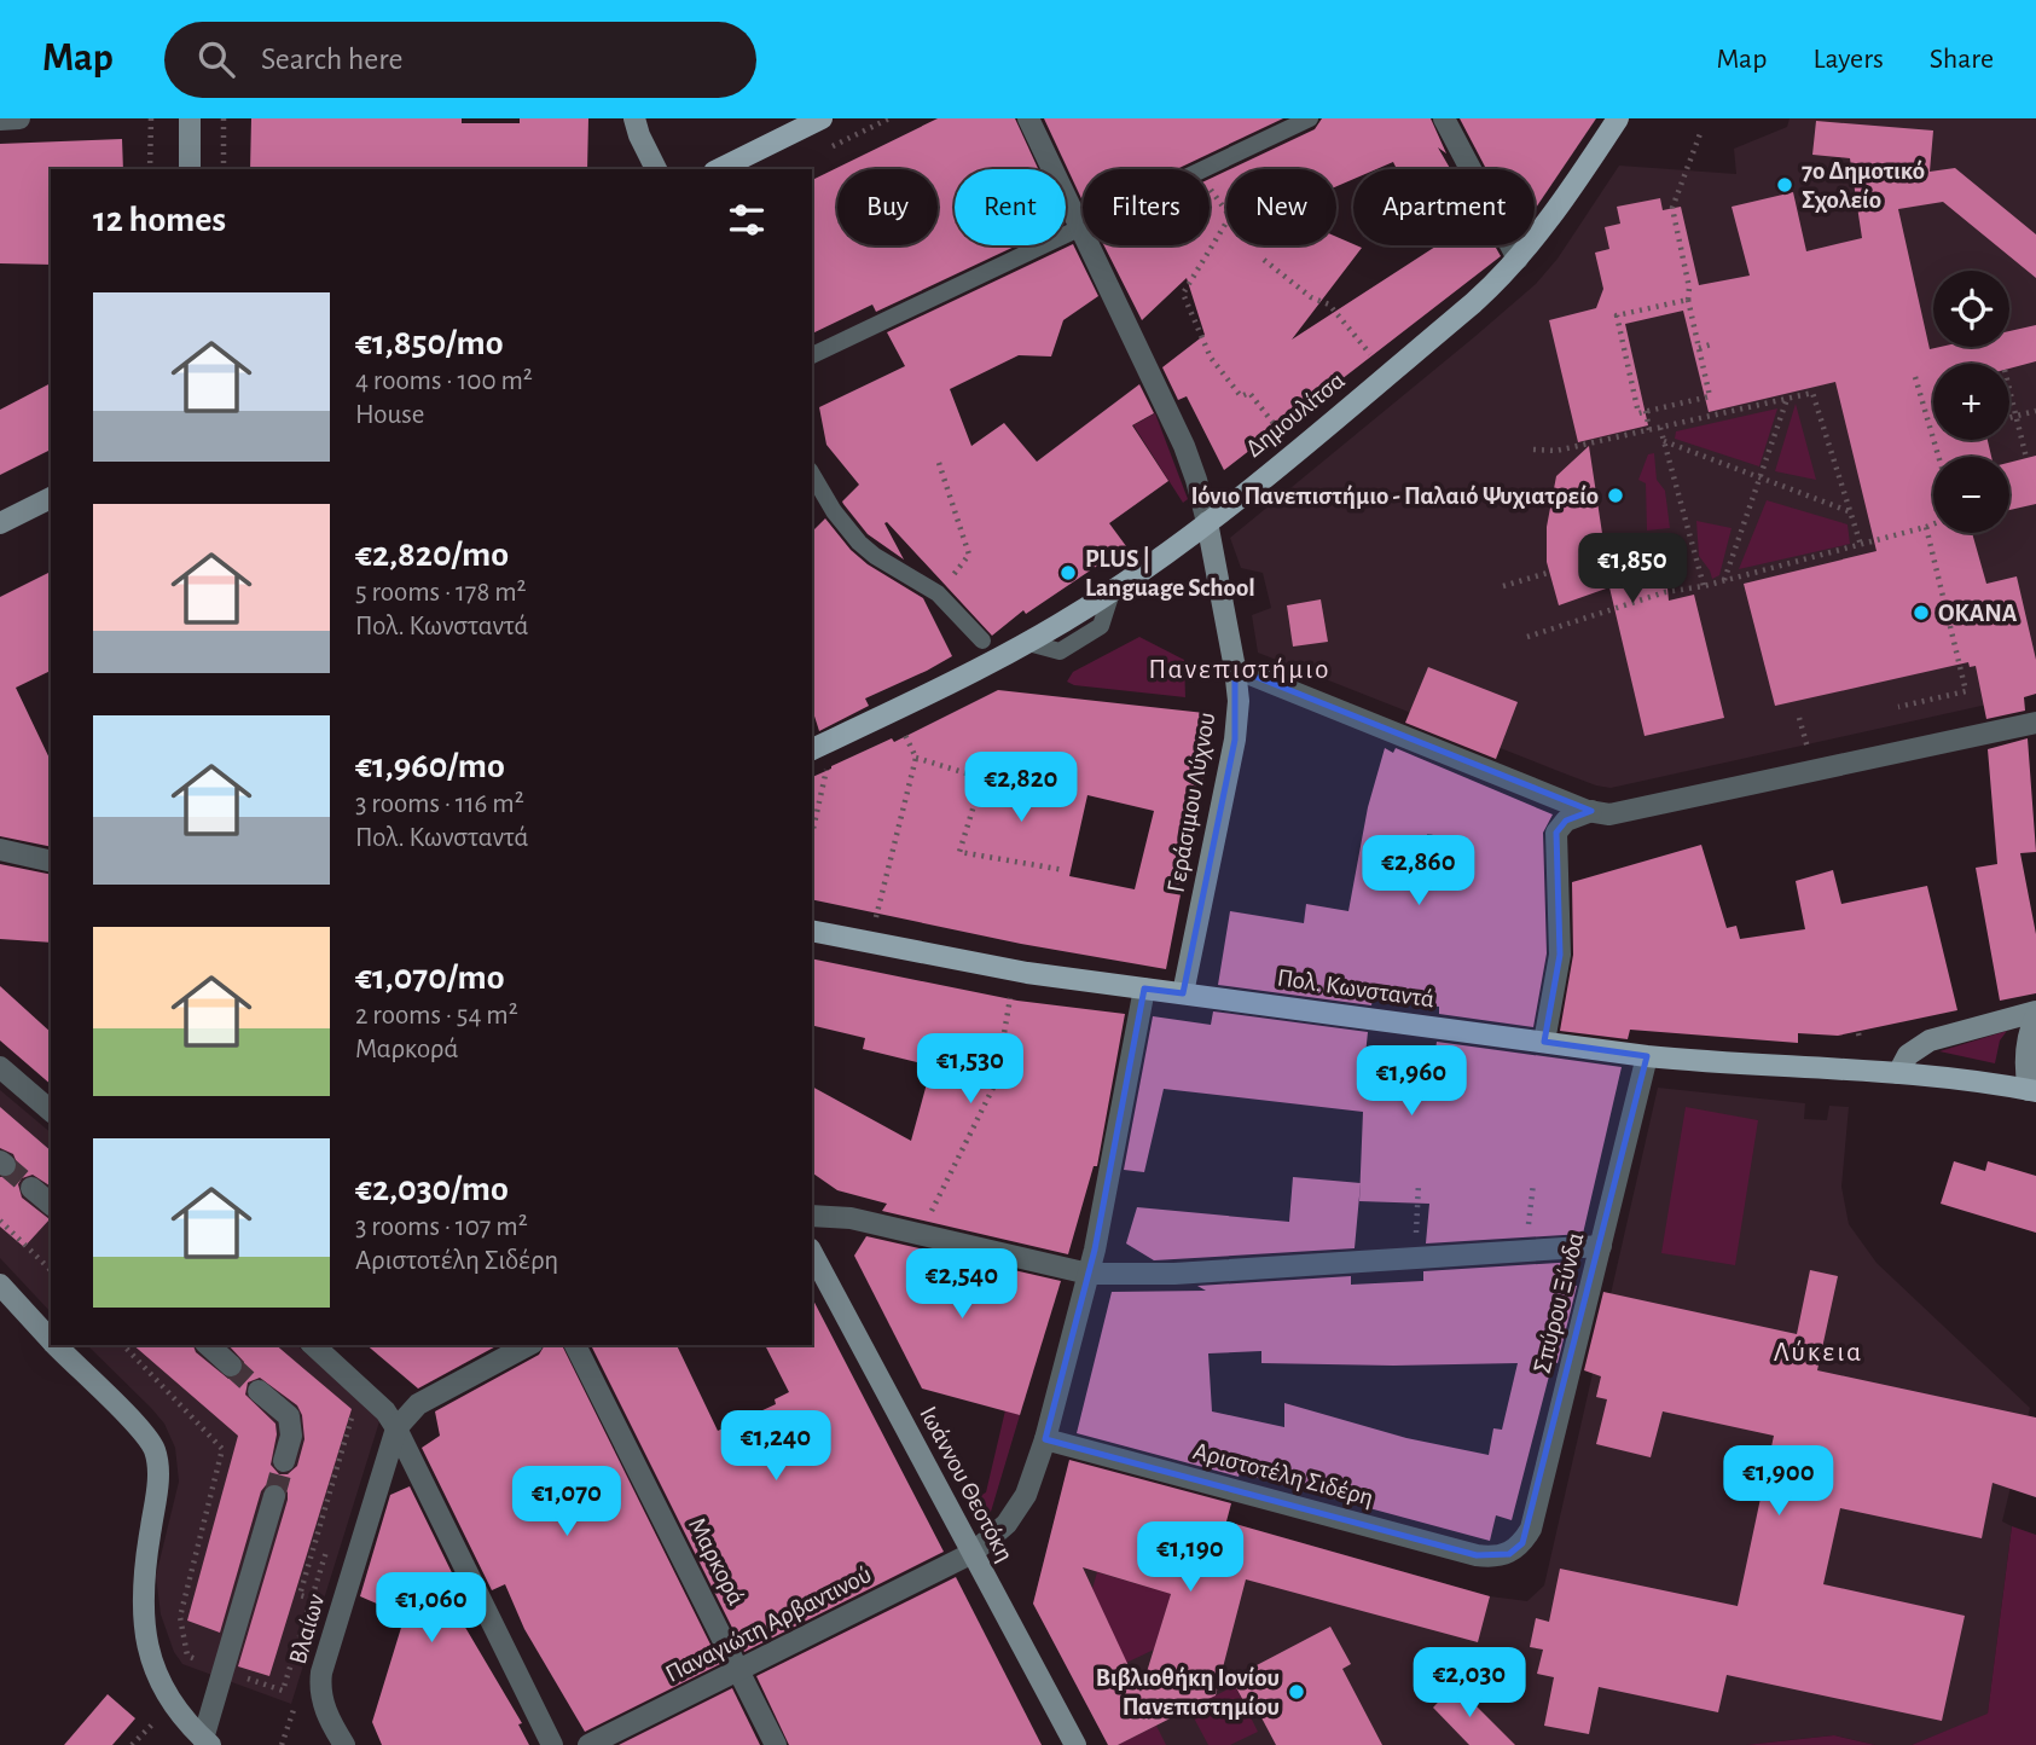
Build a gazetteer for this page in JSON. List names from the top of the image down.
{
  "streets": {
    "main road": [
      "Δημουλίτσα",
      "Γεράσιμου Λύχνου",
      "Πολ. Κωνσταντά",
      "Ιωάννου Θεοτόκη"
    ],
    "street": [
      "Σπύρου Ξύνδα",
      "Αριστοτέλη Σιδέρη",
      "Μαρκορά",
      "Παναγιώτη Αρβαντινού",
      "Βλαίων"
    ]
  },
  "crossings": [
    ["Δημουλίτσα", "Γεράσιμου Λύχνου"],
    ["Γεράσιμου Λύχνου", "Πολ. Κωνσταντά"],
    ["Πολ. Κωνσταντά", "Σπύρου Ξύνδα"],
    ["Πολ. Κωνσταντά", "Παναγιώτη Αρβαντινού"],
    ["Σπύρου Ξύνδα", "Αριστοτέλη Σιδέρη"],
    ["Αριστοτέλη Σιδέρη", "Παναγιώτη Αρβαντινού"],
    ["Ιωάννου Θεοτόκη", "Παναγιώτη Αρβαντινού"],
    ["Μαρκορά", "Παναγιώτη Αρβαντινού"]
  ],
  "districts": ["Πανεπιστήμιο", "Λύκεια"],
  "places": [
    "7ο Δημοτικό Σχολείο",
    "Ιόνιο Πανεπιστήμιο - Παλαιό Ψυχιατρείο",
    "PLUS | Language School",
    "ΟΚΑΝΑ",
    "Βιβλιοθήκη Ιονίου Πανεπιστημίου"
  ],
  "page": {
    "header": "Map",
    "search": "Search here",
    "nav": ["Map", "Layers", "Share"],
    "chip": [
      "Buy",
      "Rent",
      "Filters",
      "New",
      "Apartment"
    ],
    "heading": "12 homes",
    "map_buttons": ["+", "−"],
    "list": [
      {
        "name": "€1,850/mo",
        "note": "4 rooms · 100 m² · House"
      },
      {
        "name": "€2,820/mo",
        "note": "5 rooms · 178 m² · Πολ. Κωνσταντά"
      },
      {
        "name": "€1,960/mo",
        "note": "3 rooms · 116 m² · Πολ. Κωνσταντά"
      },
      {
        "name": "€1,070/mo",
        "note": "2 rooms · 54 m² · Μαρκορά"
      },
      {
        "name": "€2,030/mo",
        "note": "3 rooms · 107 m² · Αριστοτέλη Σιδέρη"
      }
    ],
    "price": [
      "€1,850",
      "€2,820",
      "€2,860",
      "€1,530",
      "€1,960",
      "€2,540",
      "€1,240",
      "€1,900",
      "€1,070",
      "€1,190",
      "€1,060",
      "€2,030"
    ]
  }
}
